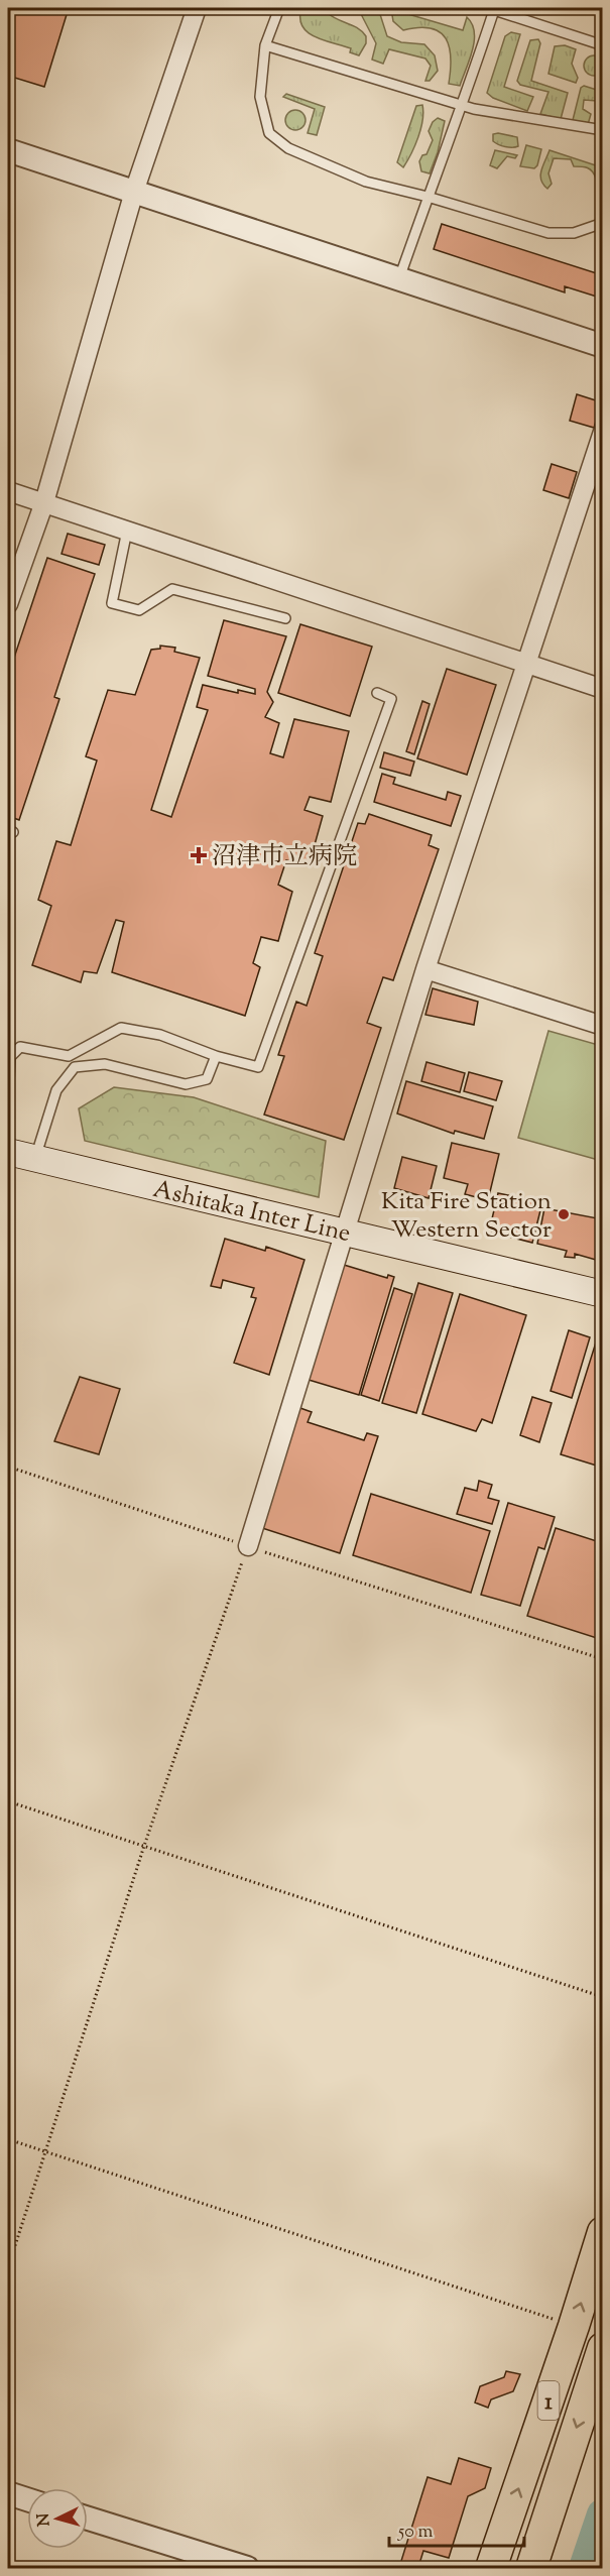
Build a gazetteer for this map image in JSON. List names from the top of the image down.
{
  "streets": {
    "highway": ["1"],
    "main road": ["Ashitaka Inter Line"]
  },
  "places": {
    "health": ["沼津市立病院"],
    "other": ["Kita Fire Station Western Sector"]
  },
  "scale_bar": "50 m",
  "north": "left"
}
